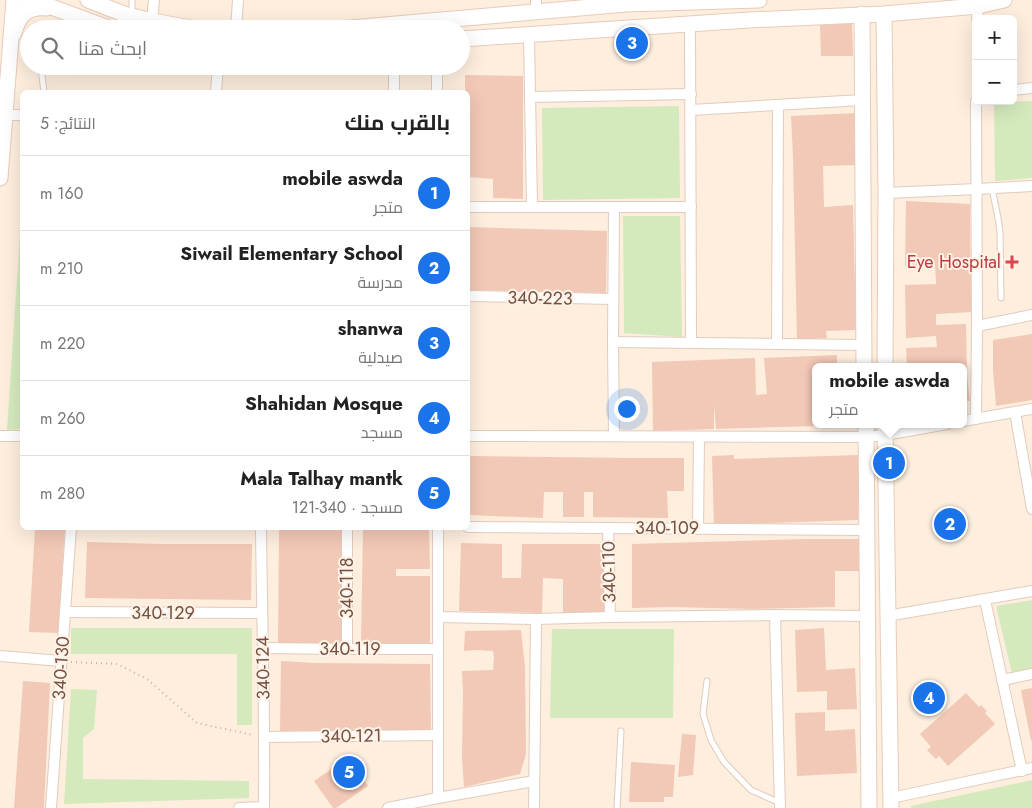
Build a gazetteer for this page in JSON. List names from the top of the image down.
{
  "streets": {
    "street": [
      "340-223",
      "340-109",
      "340-110",
      "340-118",
      "340-129",
      "340-119",
      "340-130",
      "340-124",
      "340-121"
    ]
  },
  "crossings": [
    ["340-109", "340-110"],
    ["340-118", "340-119"],
    ["340-129", "340-130"],
    ["340-129", "340-124"],
    ["340-119", "340-124"],
    ["340-124", "340-121"]
  ],
  "places": {
    "health": ["Eye Hospital"]
  },
  "page": {
    "map_buttons": ["+", "−"],
    "search": "ابحث هنا",
    "pins": [
      "3",
      "1",
      "2",
      "4",
      "5"
    ],
    "heading": ["بالقرب منك", "النتائج: 5"],
    "list": [
      {
        "mark": "1",
        "name": "mobile aswda",
        "note": "متجر",
        "value": "160 m"
      },
      {
        "mark": "2",
        "name": "Siwail Elementary School",
        "note": "مدرسة",
        "value": "210 m"
      },
      {
        "mark": "3",
        "name": "shanwa",
        "note": "صيدلية",
        "value": "220 m"
      },
      {
        "mark": "4",
        "name": "Shahidan Mosque",
        "note": "مسجد",
        "value": "260 m"
      },
      {
        "mark": "5",
        "name": "Mala Talhay mantk",
        "note": "مسجد · 340-121",
        "value": "280 m"
      }
    ],
    "popup": ["mobile aswda", "متجر"]
  }
}
